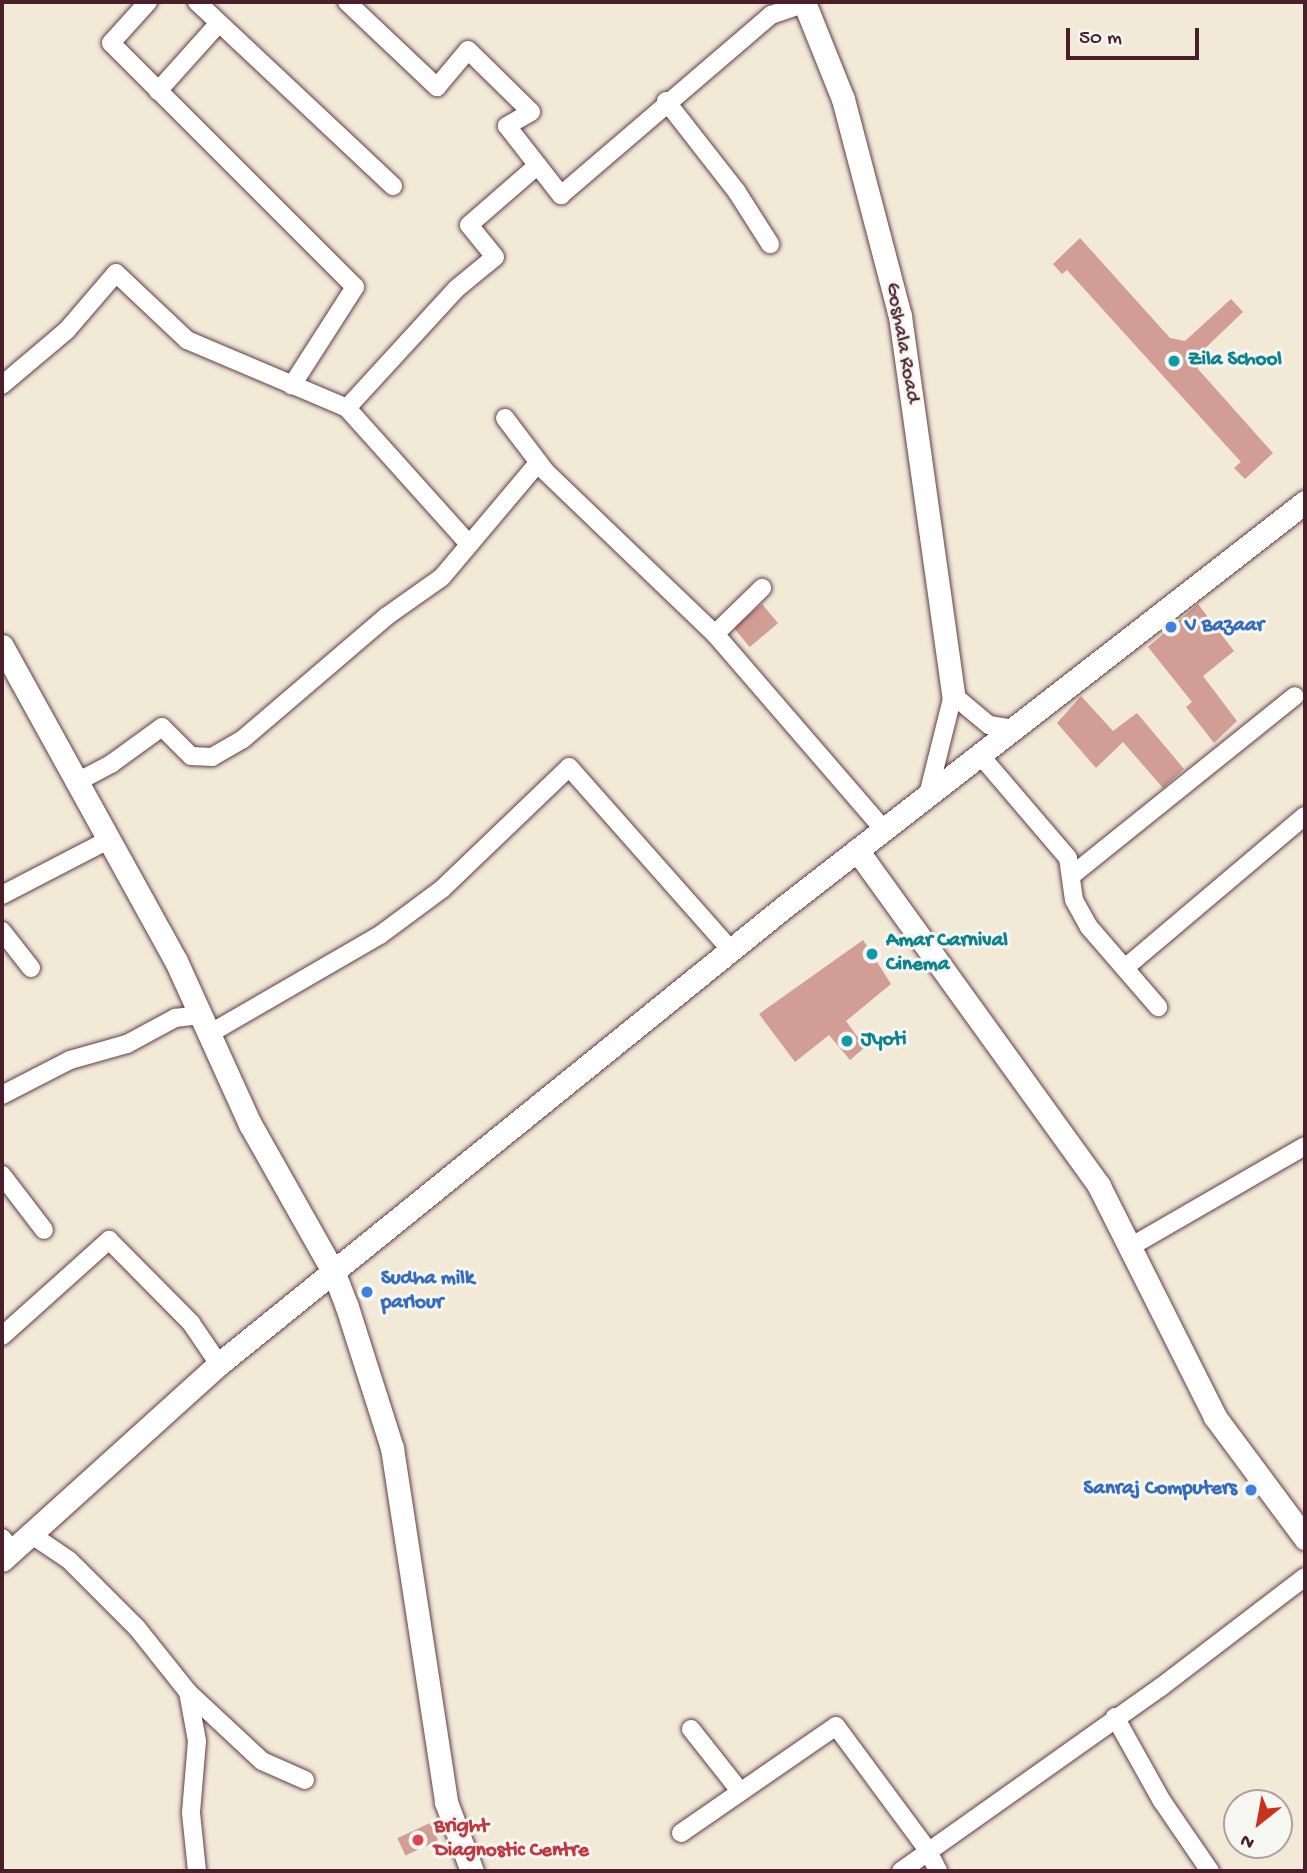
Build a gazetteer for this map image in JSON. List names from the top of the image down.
{
  "streets": {
    "main road": ["Goshala Road"]
  },
  "places": [
    "Zila School",
    "V Bazaar",
    "Amar Carnival Cinema",
    "Jyoti",
    "Sudha milk parlour",
    "Sanraj Computers",
    "Bright Diagnostic Centre"
  ],
  "scale_bar": "50 m",
  "north": "bottom left"
}
